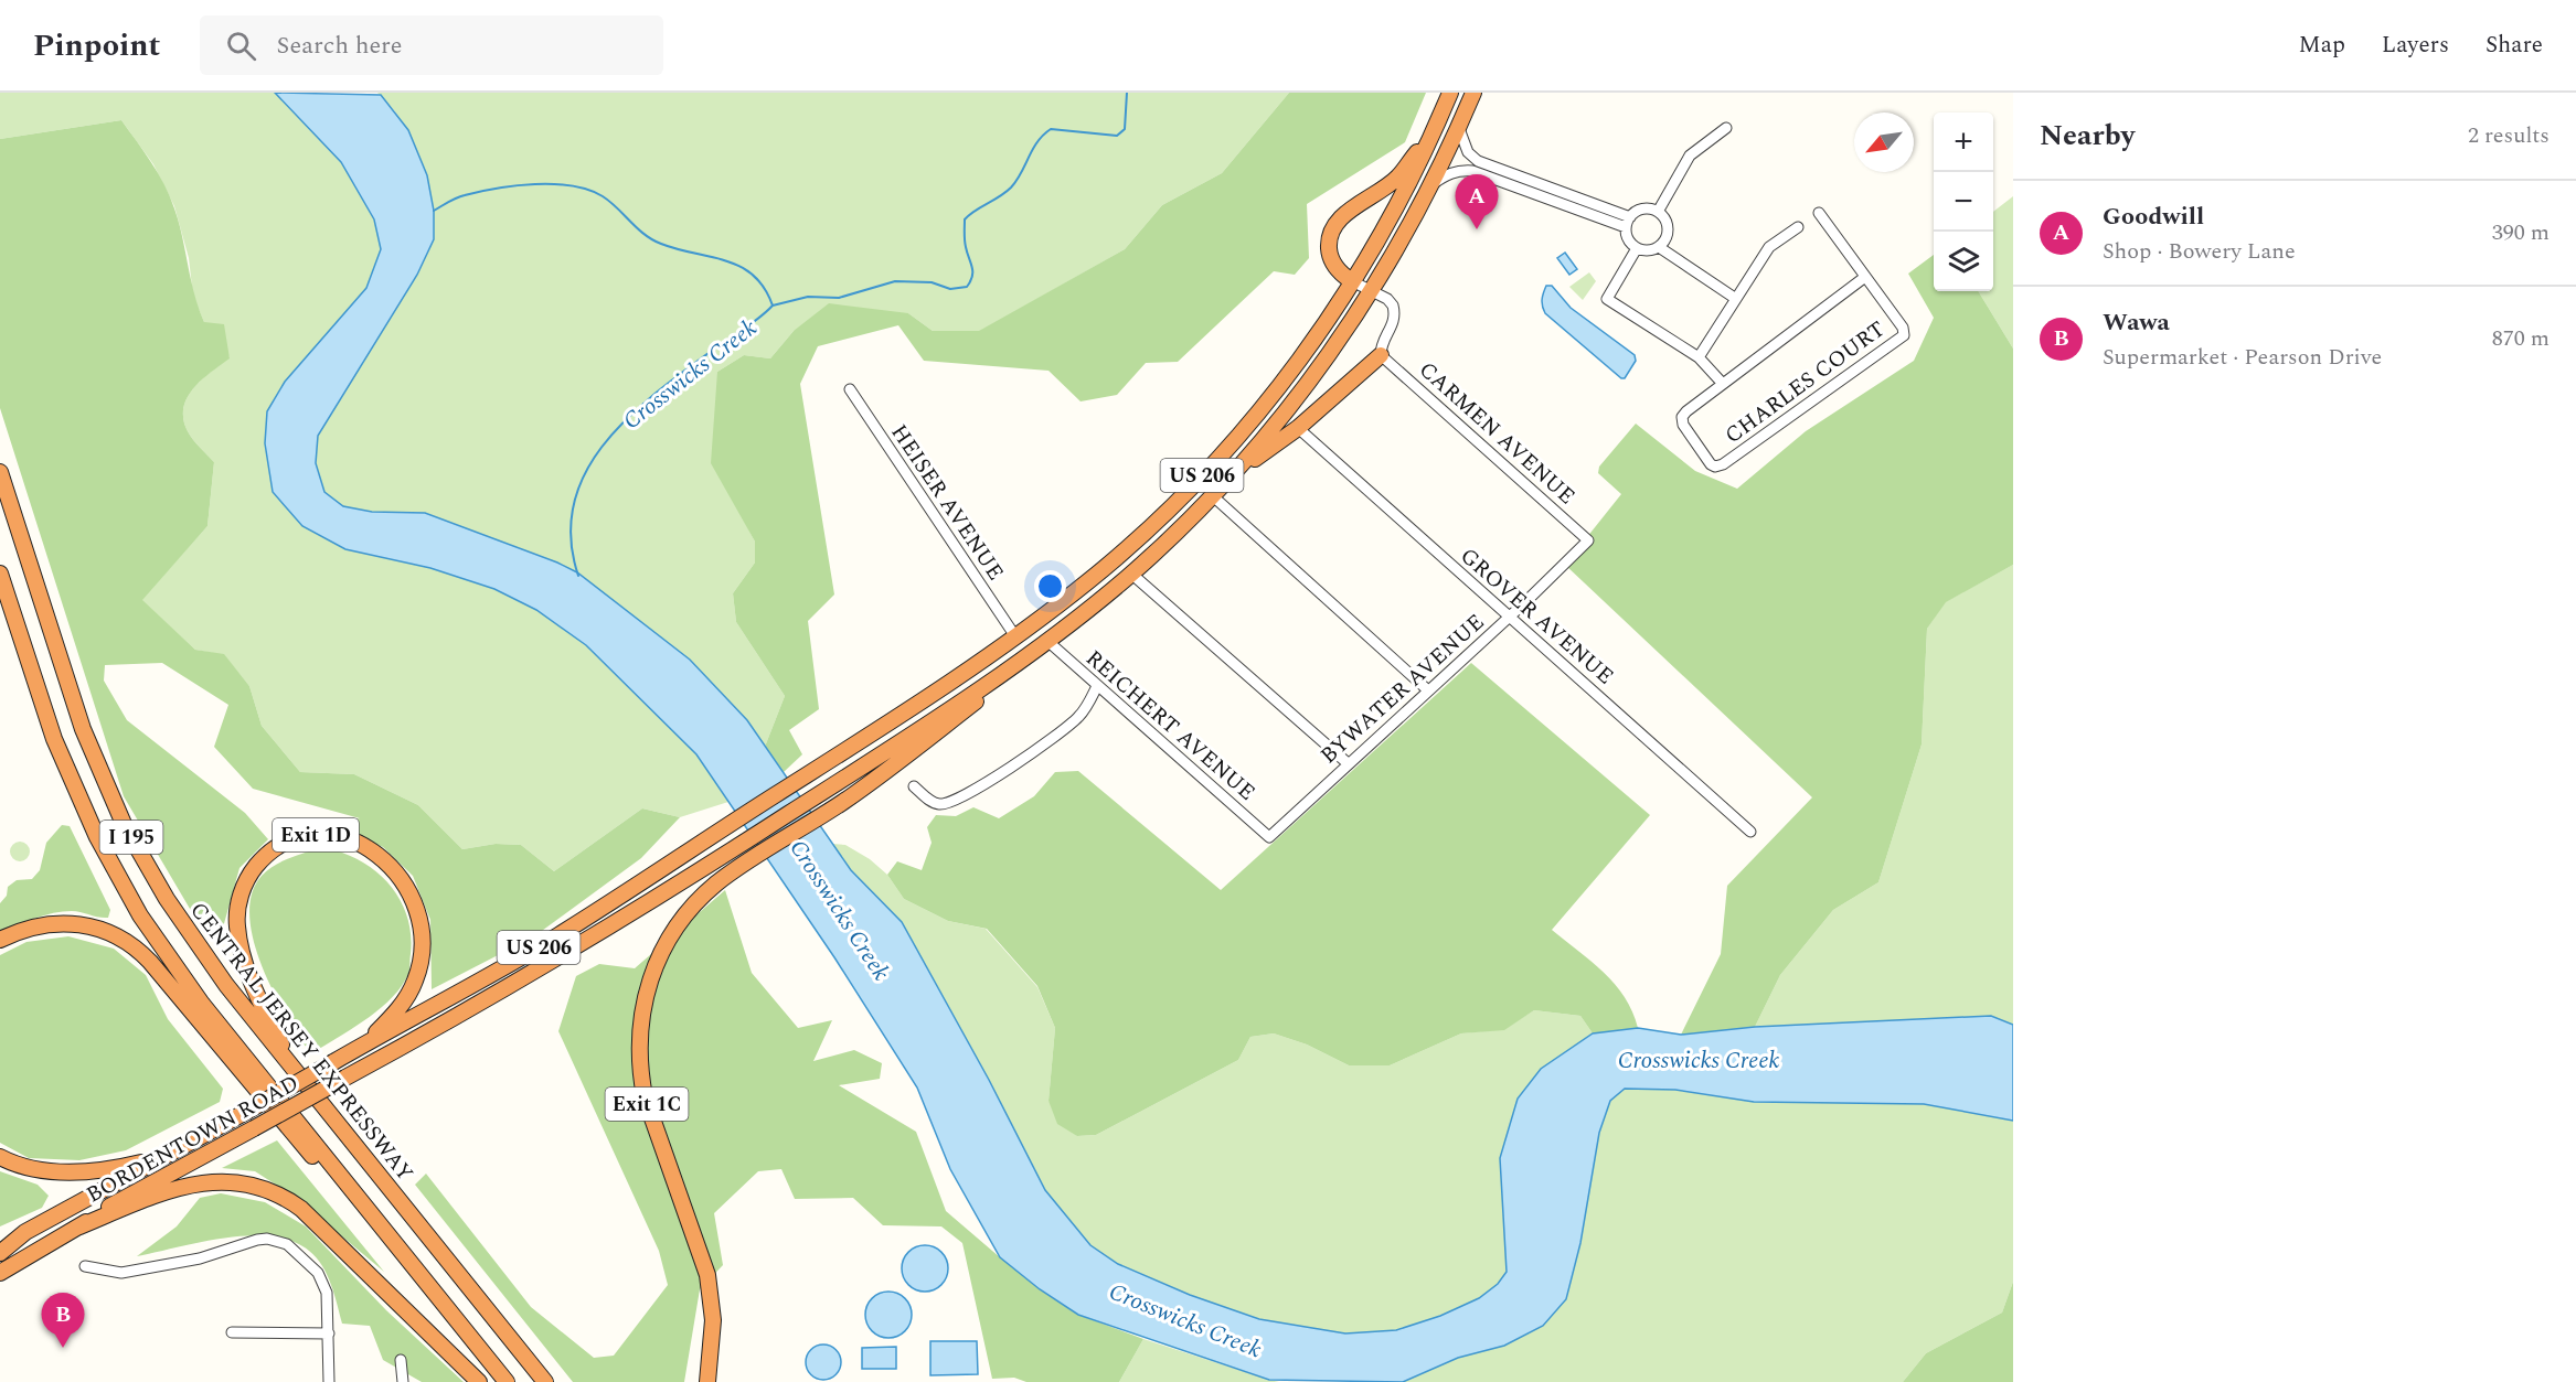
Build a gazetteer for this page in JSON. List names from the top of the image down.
{
  "streets": {
    "highway": [
      "US 206",
      "Exit 1D",
      "I 195",
      "CENTRAL JERSEY EXPRESSWAY",
      "Exit 1C",
      "BORDENTOWN ROAD"
    ],
    "street": [
      "CHARLES COURT",
      "CARMEN AVENUE",
      "HEISER AVENUE",
      "GROVER AVENUE",
      "BYWATER AVENUE",
      "REICHERT AVENUE"
    ]
  },
  "crossings": [
    ["CARMEN AVENUE", "BYWATER AVENUE"],
    ["US 206", "HEISER AVENUE"],
    ["US 206", "REICHERT AVENUE"],
    ["US 206", "Exit 1C"],
    ["US 206", "BORDENTOWN ROAD"],
    ["HEISER AVENUE", "BORDENTOWN ROAD"],
    ["GROVER AVENUE", "BYWATER AVENUE"],
    ["BYWATER AVENUE", "REICHERT AVENUE"],
    ["Exit 1D", "CENTRAL JERSEY EXPRESSWAY"],
    ["Exit 1D", "BORDENTOWN ROAD"],
    ["Exit 1C", "BORDENTOWN ROAD"]
  ],
  "water": ["Crosswicks Creek"],
  "north": "bottom left",
  "page": {
    "header": "Pinpoint",
    "search": "Search here",
    "nav": ["Map", "Layers", "Share"],
    "heading": ["Nearby", "2 results"],
    "map_buttons": ["+", "−"],
    "pins": ["A", "B"],
    "list": [
      {
        "mark": "A",
        "name": "Goodwill",
        "note": "Shop · Bowery Lane",
        "value": "390 m"
      },
      {
        "mark": "B",
        "name": "Wawa",
        "note": "Supermarket · Pearson Drive",
        "value": "870 m"
      }
    ]
  }
}
